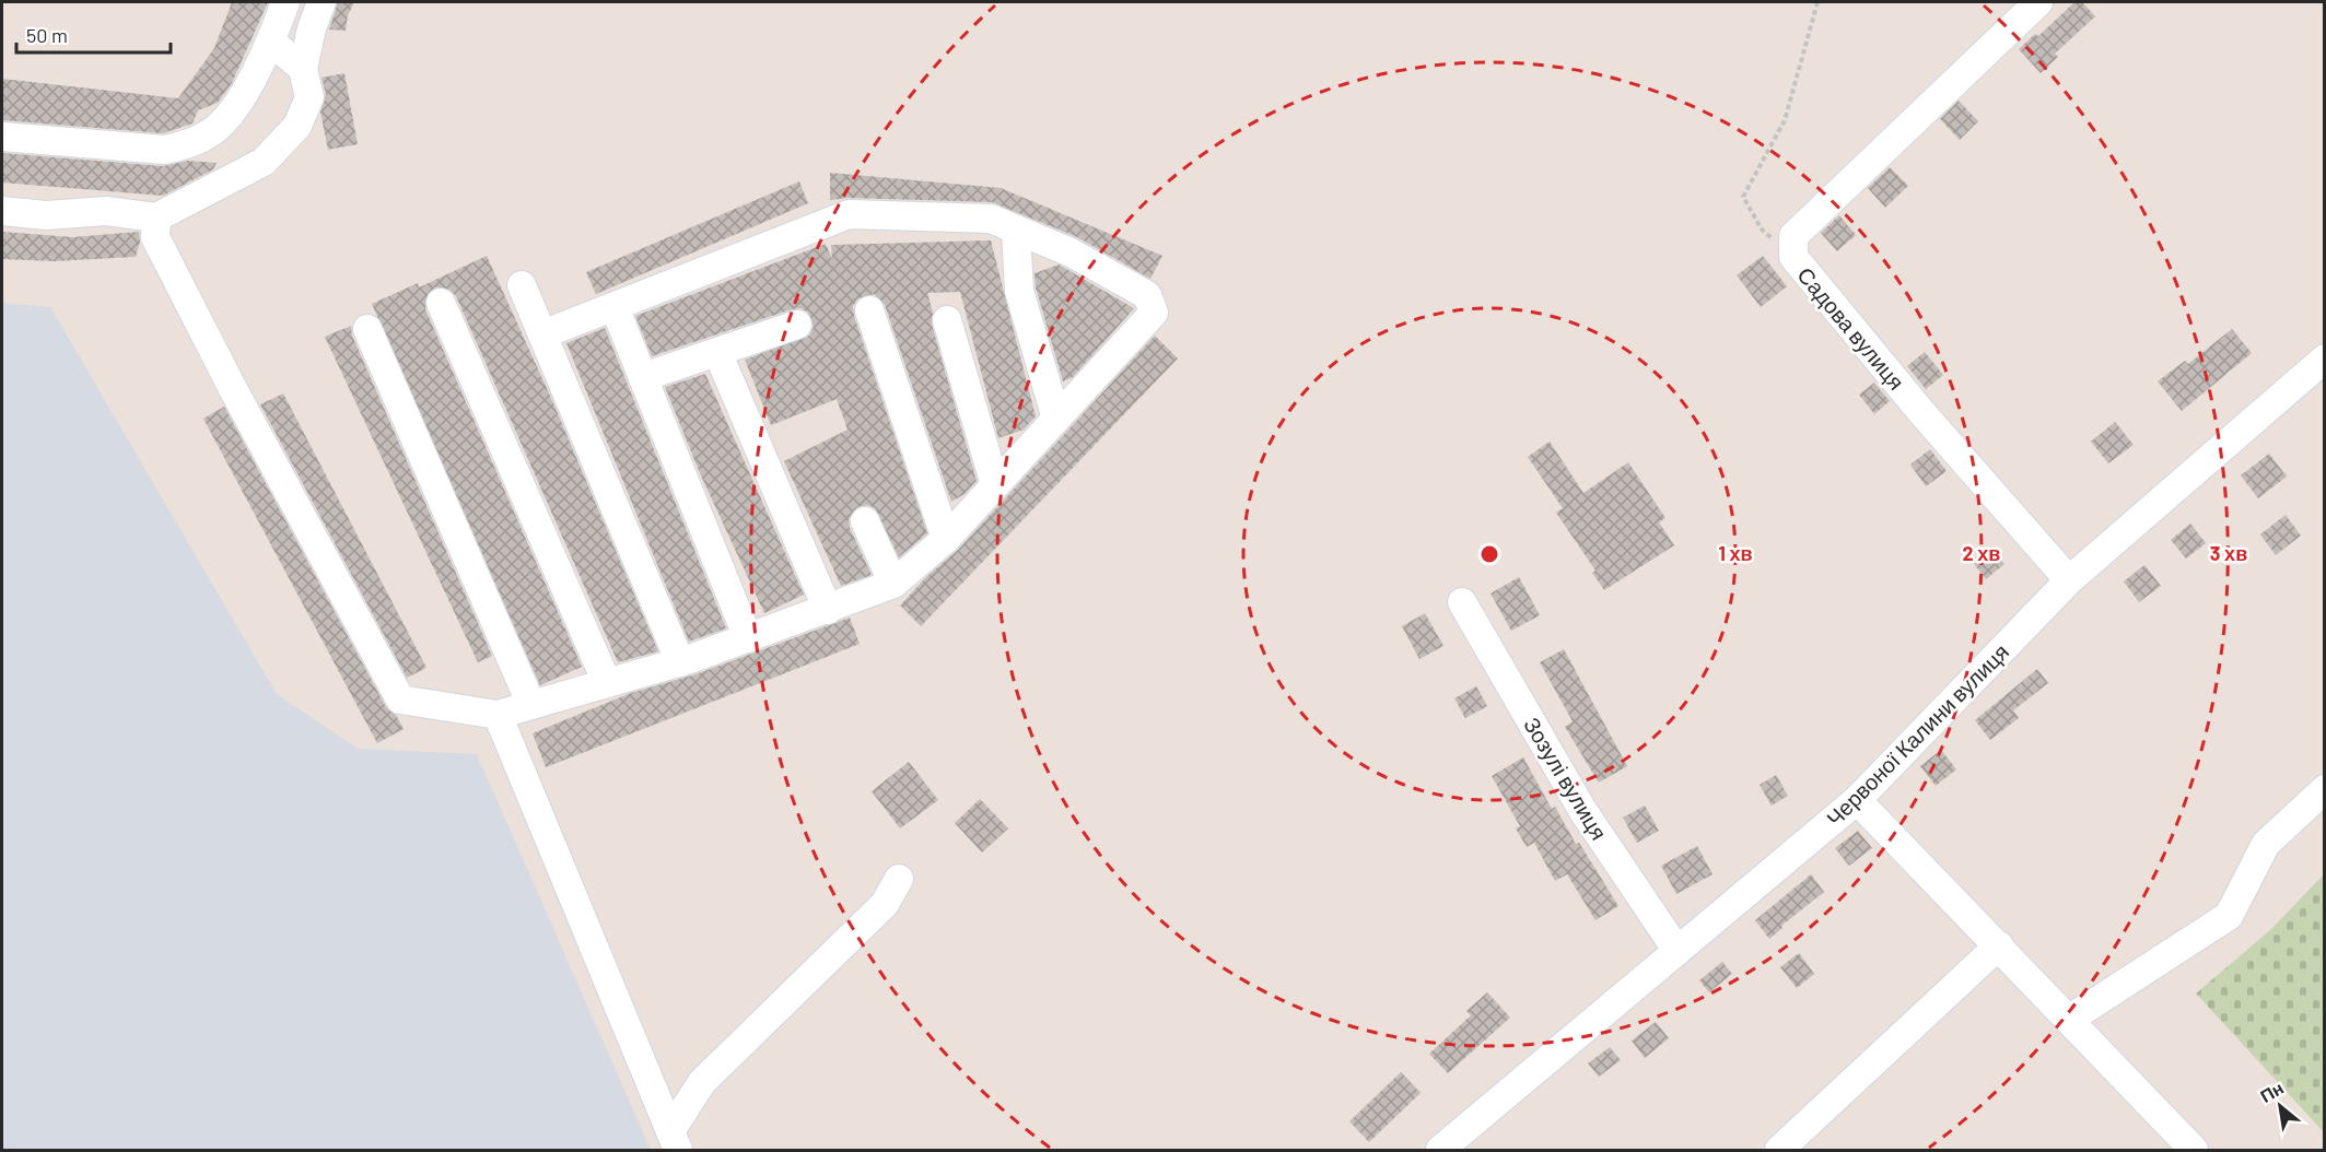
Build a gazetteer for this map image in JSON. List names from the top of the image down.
{
  "streets": {
    "street": ["Садова вулиця", "Червоної Калини вулиця", "Зозулі вулиця"]
  },
  "crossings": [
    ["Садова вулиця", "Червоної Калини вулиця"],
    ["Червоної Калини вулиця", "Зозулі вулиця"]
  ],
  "scale_bar": "50 m",
  "north": "top left",
  "rings": ["1 хв", "2 хв", "3 хв"]
}
